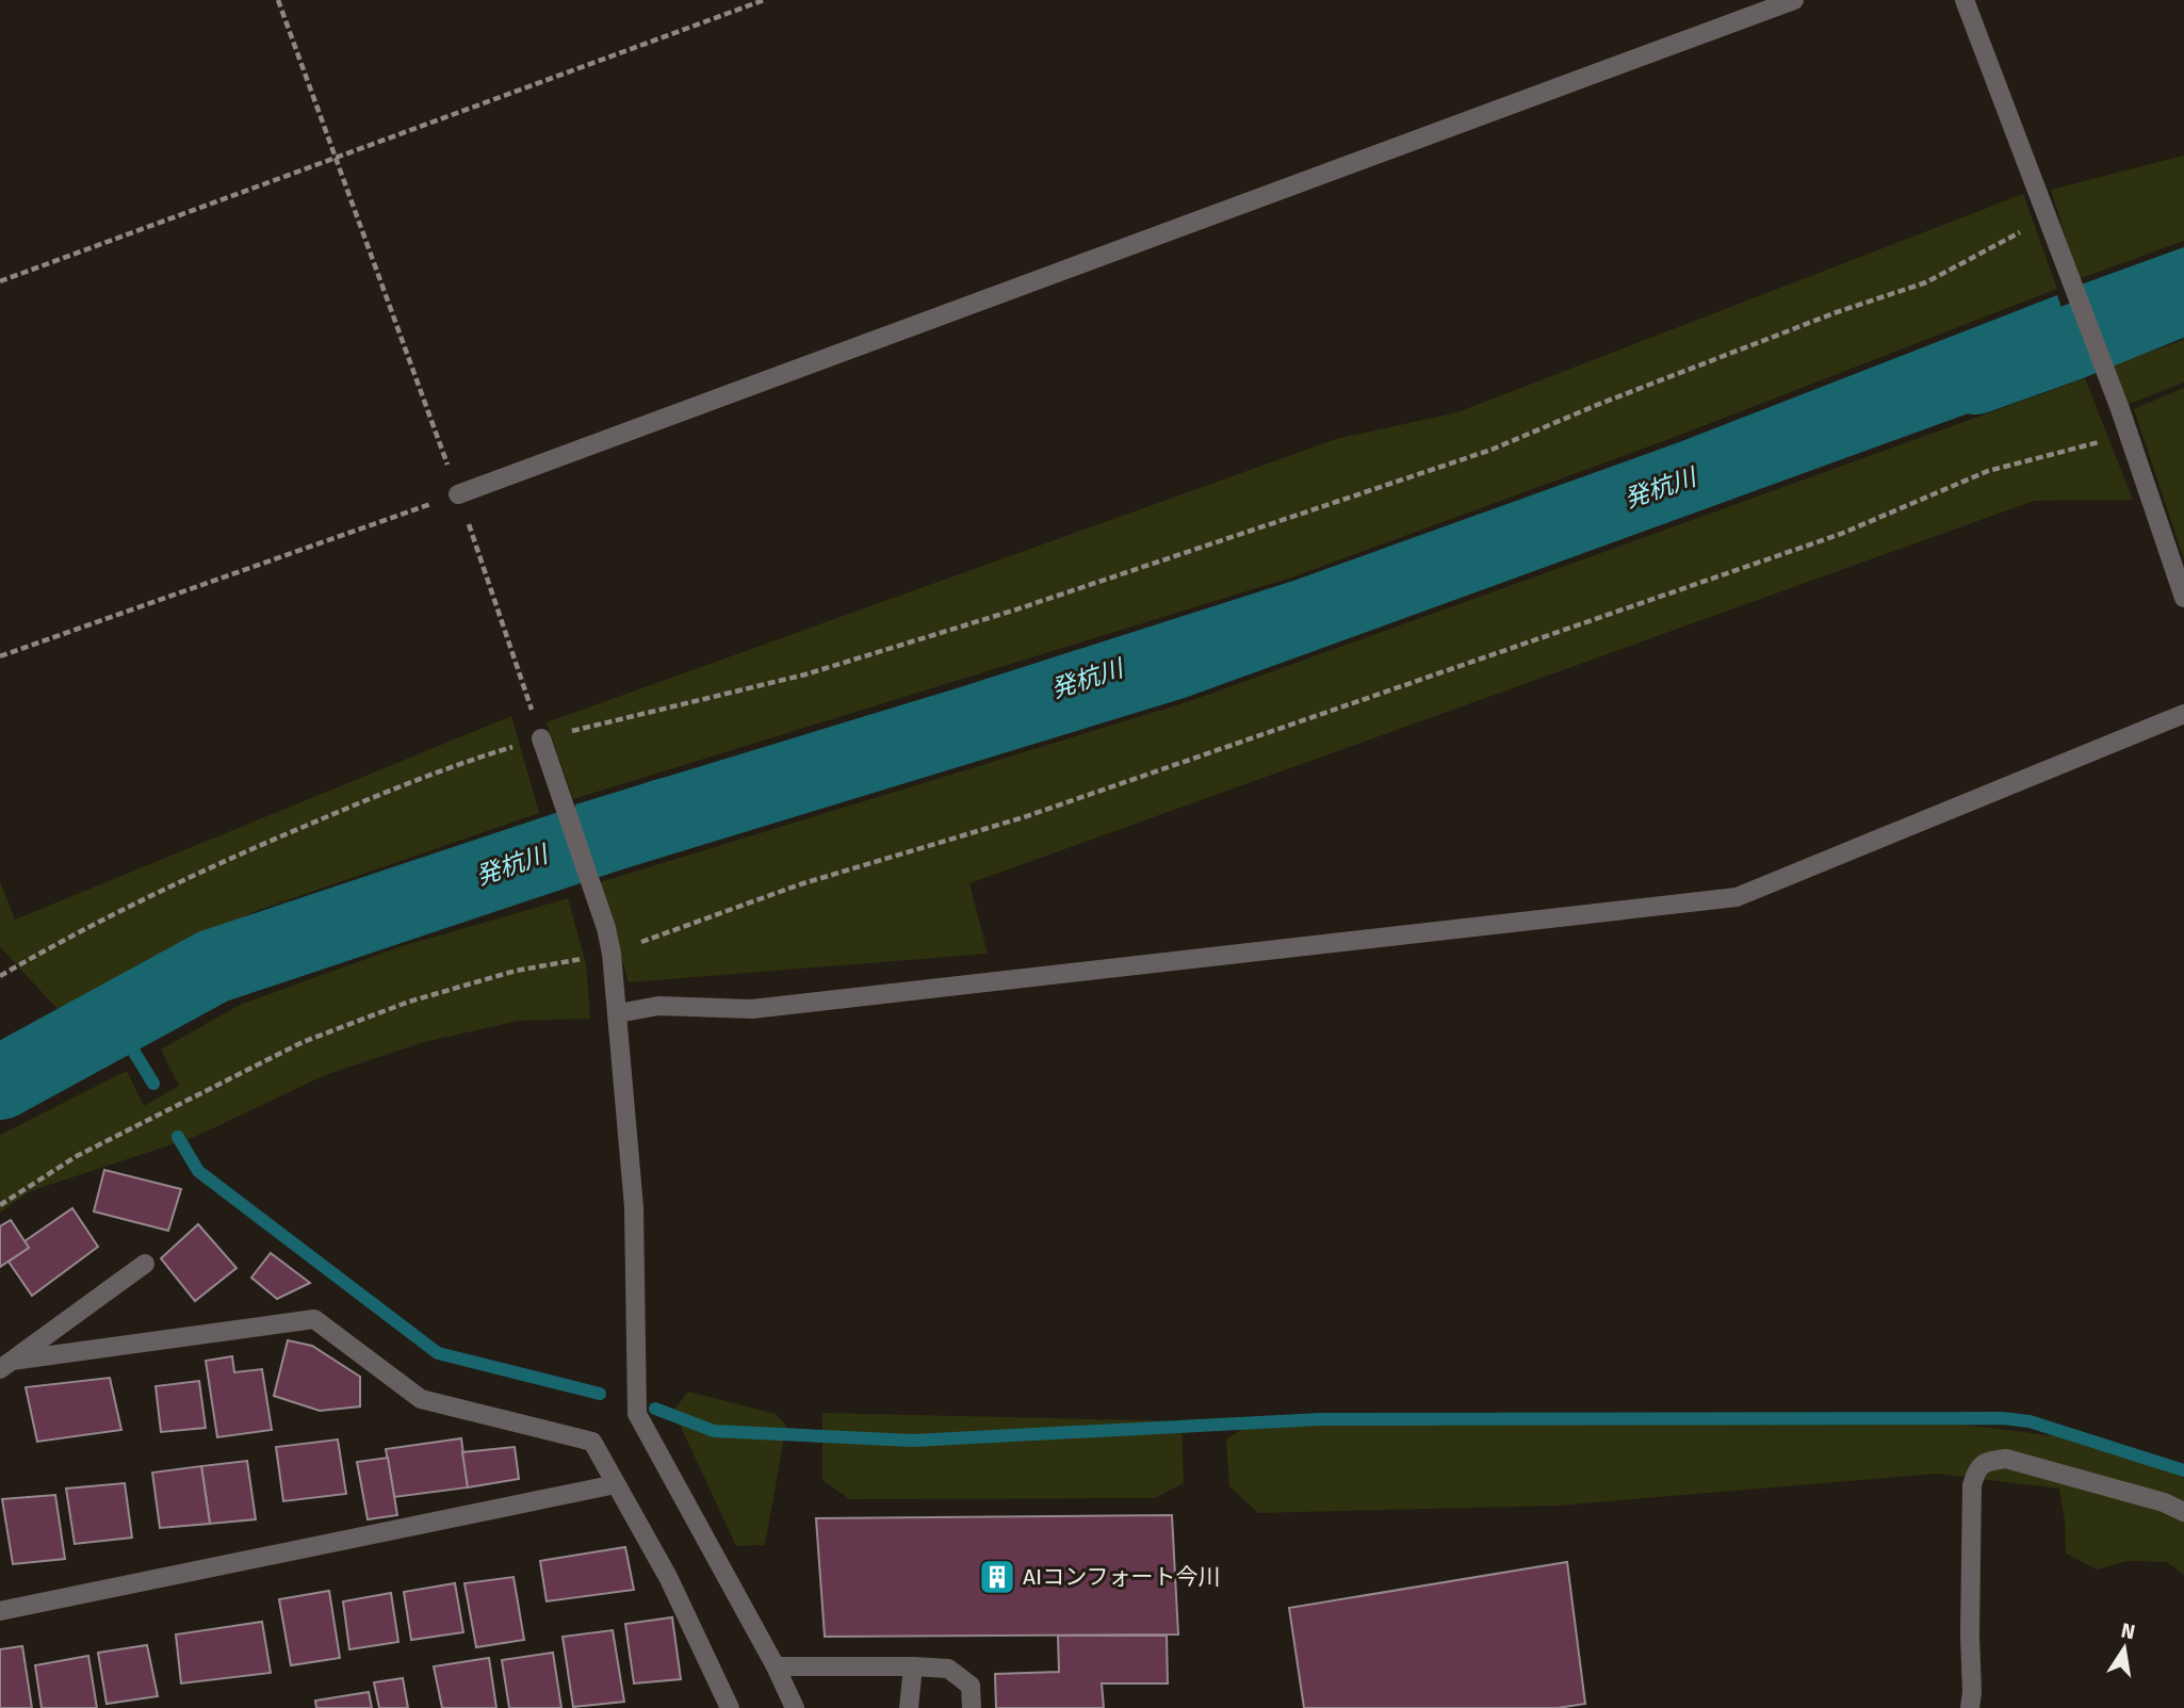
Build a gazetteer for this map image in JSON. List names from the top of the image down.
{
  "water": ["発杭川"],
  "places": {
    "building": ["AIコンフォート今川"]
  },
  "north": "top"
}
